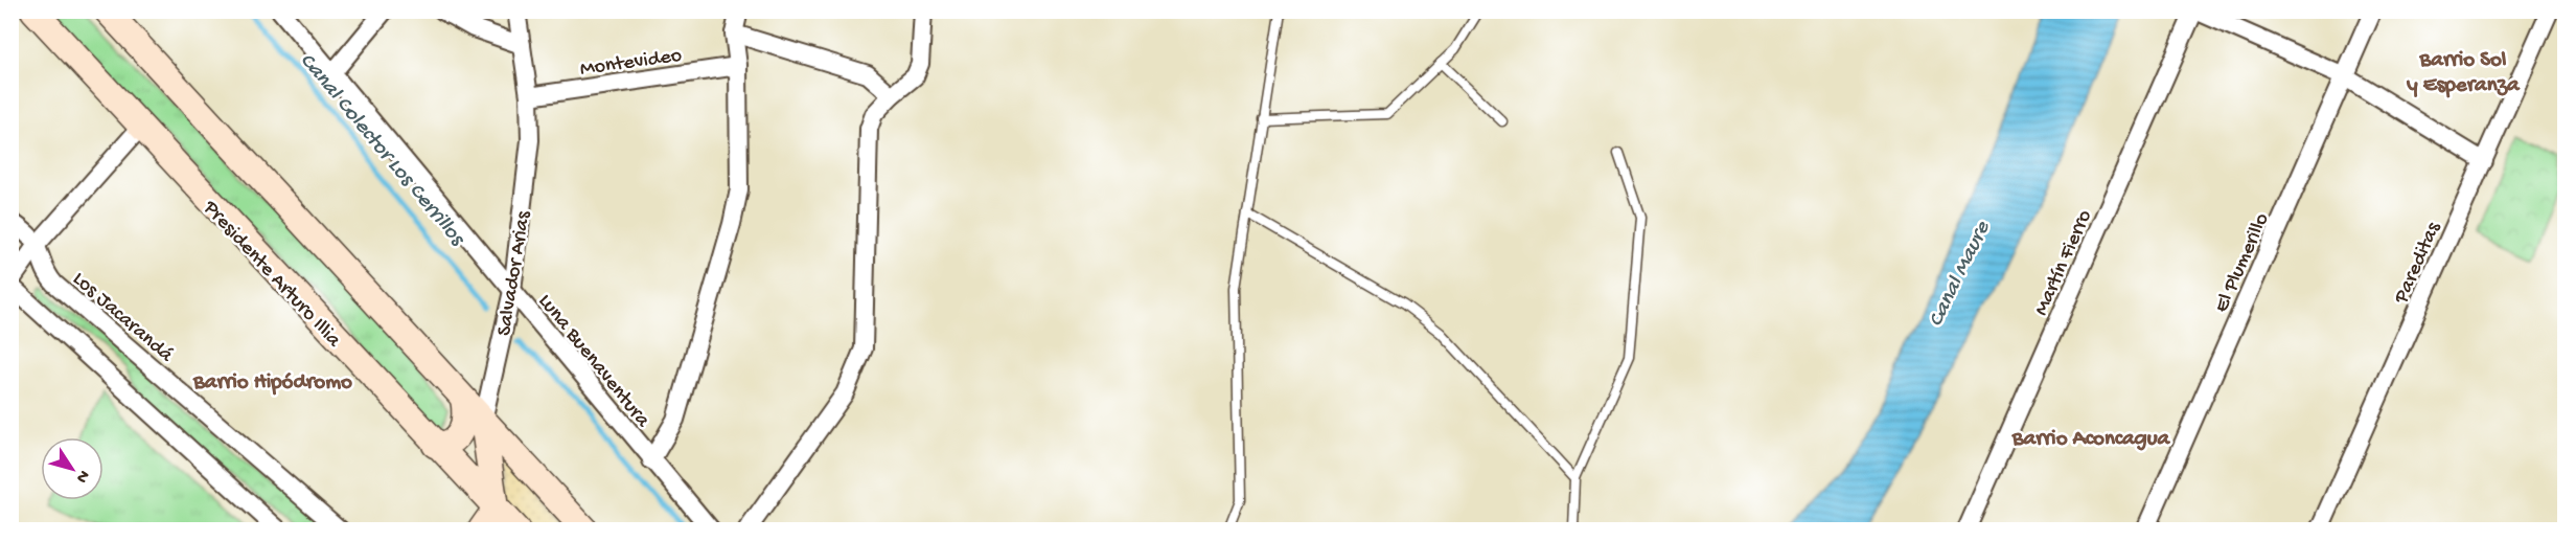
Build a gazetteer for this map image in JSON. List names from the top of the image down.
{
  "streets": {
    "street": [
      "Montevideo",
      "Martín Fierro",
      "El Plumerillo",
      "Pareditas",
      "Presidente Arturo Illia",
      "Salvador Arias",
      "Los Jacarandá",
      "Luna Buenaventura"
    ]
  },
  "crossings": [
    ["Montevideo", "Salvador Arias"],
    ["Presidente Arturo Illia", "Salvador Arias"],
    ["Salvador Arias", "Luna Buenaventura"]
  ],
  "districts": ["Barrio Sol y Esperanza", "Barrio Hipódromo", "Barrio Aconcagua"],
  "water": ["Canal Colector Los Cerrillos", "Canal Maure"],
  "north": "bottom right"
}
